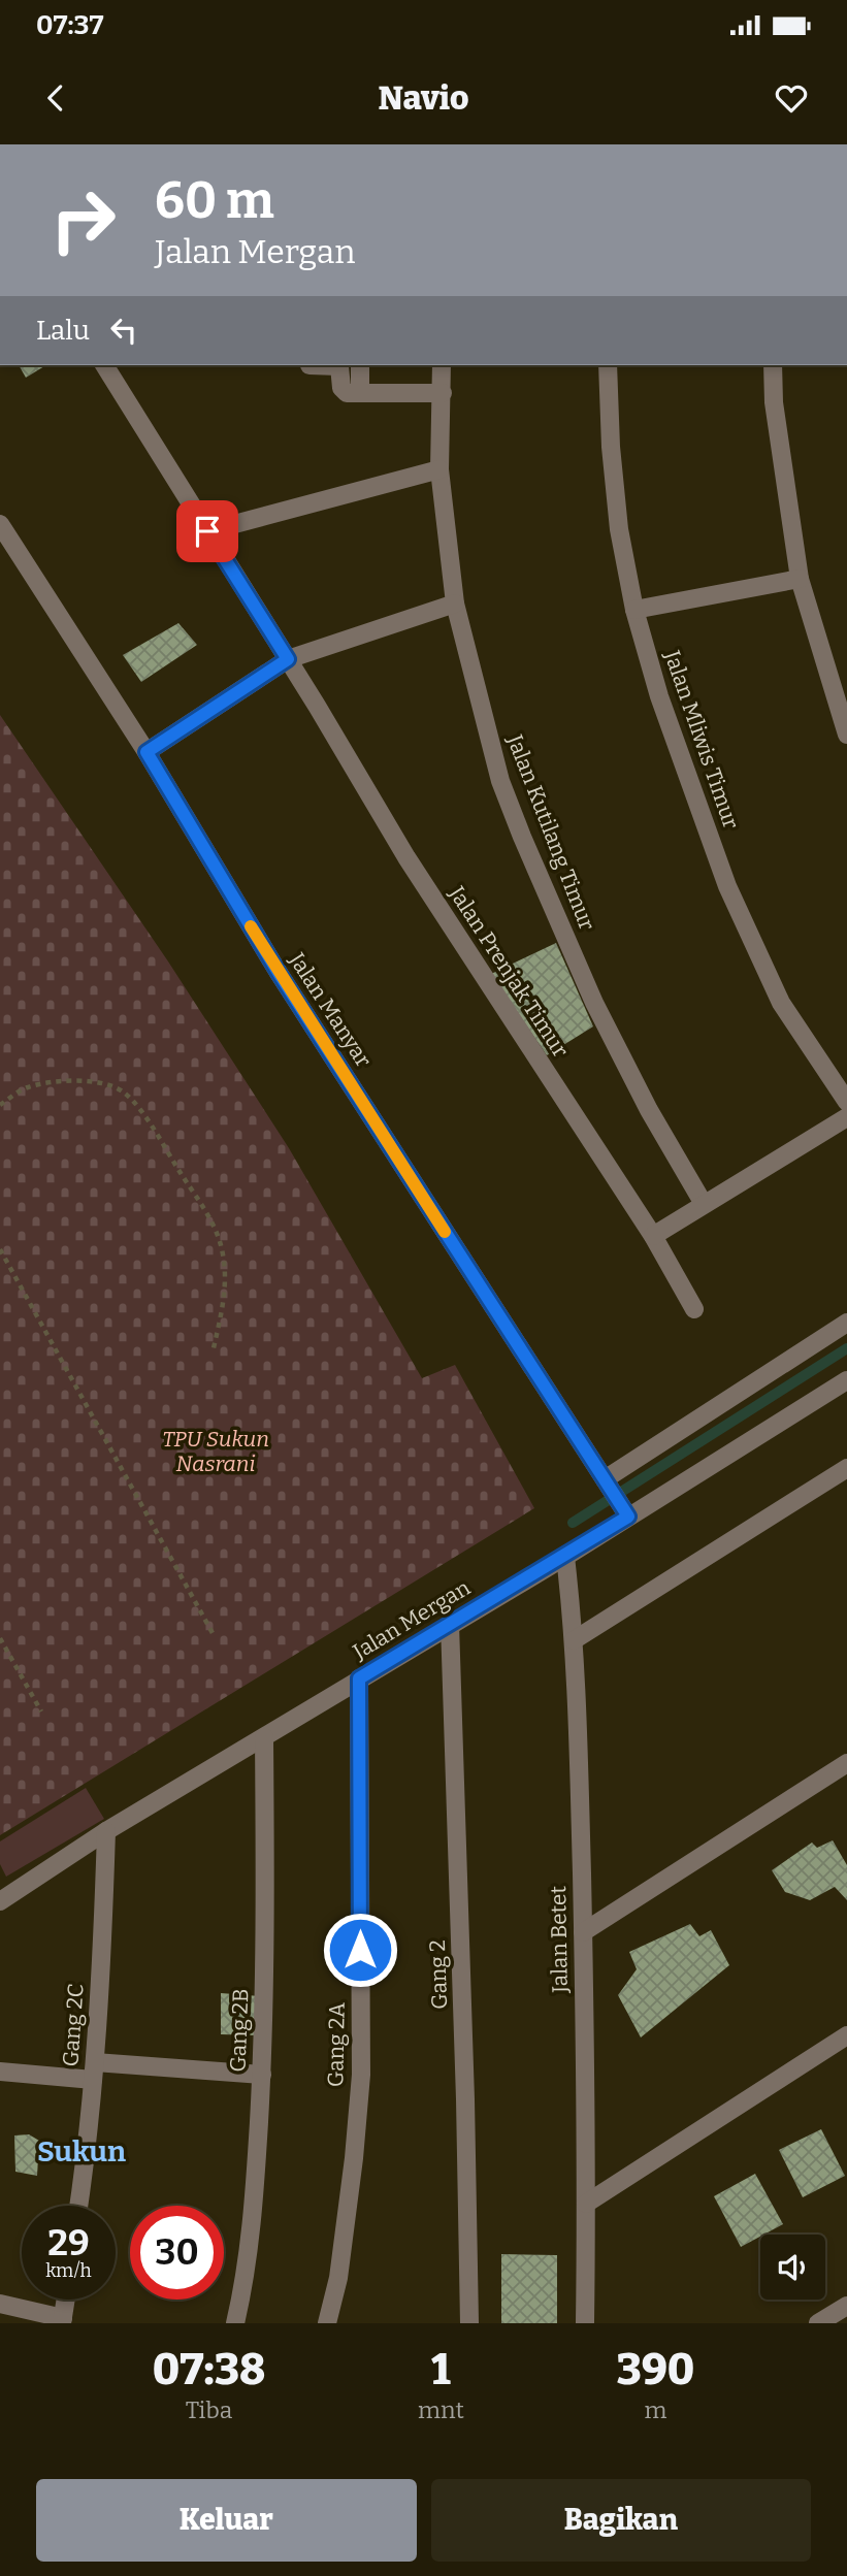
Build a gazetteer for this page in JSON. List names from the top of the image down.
{
  "streets": {
    "street": [
      "Jalan Mliwis Timur",
      "Jalan Kutilang Timur",
      "Jalan Prenjak Timur",
      "Jalan Manyar",
      "Jalan Mergan",
      "Jalan Betet",
      "Gang 2",
      "Gang 2C",
      "Gang 2B",
      "Gang 2A"
    ]
  },
  "crossings": [
    ["Jalan Manyar", "Jalan Mergan"],
    ["Jalan Mergan", "Jalan Betet"],
    ["Jalan Mergan", "Gang 2"],
    ["Jalan Mergan", "Gang 2C"],
    ["Jalan Mergan", "Gang 2B"],
    ["Jalan Mergan", "Gang 2A"]
  ],
  "districts": ["Sukun"],
  "parks": ["TPU Sukun Nasrani"],
  "page": {
    "status": "07:37",
    "header": "Navio",
    "turn": ["60 m", "Jalan Mergan"],
    "then": "Lalu",
    "speed": "29 km/h",
    "limit": "30",
    "eta": [
      "07:38",
      "Tiba",
      "1",
      "mnt",
      "390",
      "m"
    ],
    "buttons": ["Keluar", "Bagikan"]
  }
}
